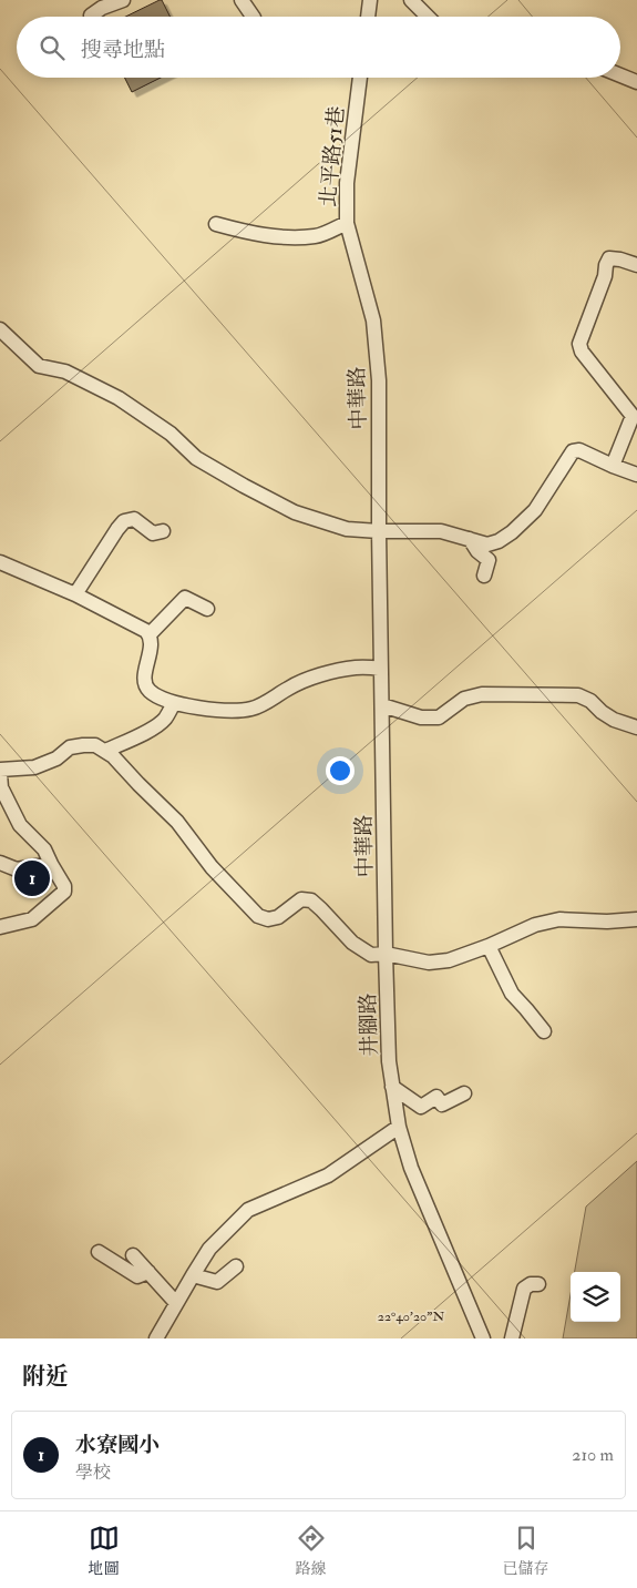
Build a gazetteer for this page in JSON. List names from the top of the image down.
{
  "streets": {
    "street": ["北平路51巷", "中華路", "井腳路"]
  },
  "crossings": [
    ["北平路51巷", "中華路"],
    ["中華路", "井腳路"]
  ],
  "page": {
    "search": "搜尋地點",
    "pins": "1",
    "heading": "附近",
    "list": [
      {
        "mark": "1",
        "name": "水寮國小",
        "note": "學校",
        "value": "210 m"
      }
    ],
    "nav": ["地圖", "路線", "已儲存"]
  },
  "coordinates": ["22°40'20\"N"]
}
